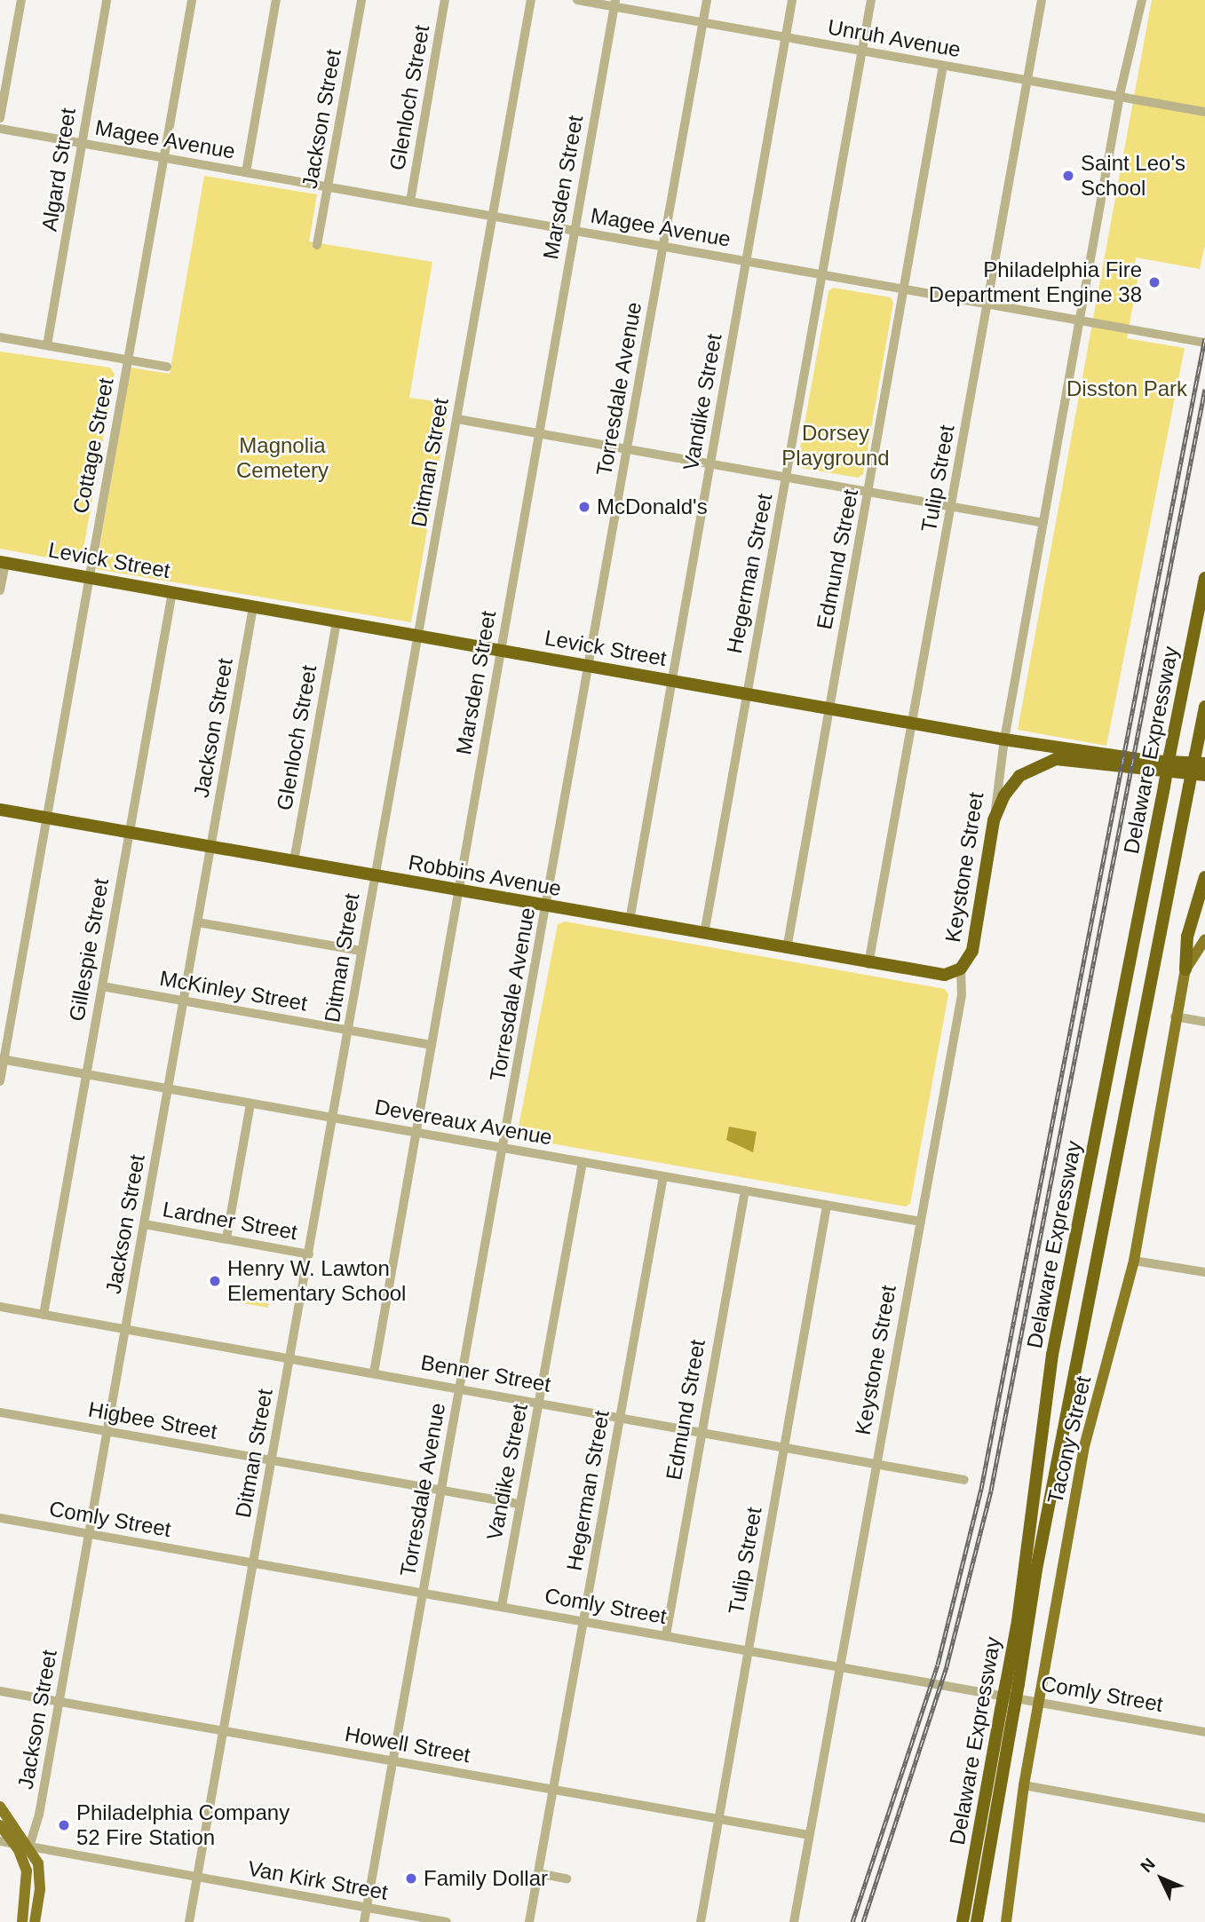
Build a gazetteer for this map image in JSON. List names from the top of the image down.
{
  "streets": {
    "highway": [
      "Levick Street",
      "Delaware Expressway",
      "Keystone Street",
      "Robbins Avenue"
    ],
    "main road": ["Tacony Street"],
    "street": [
      "Unruh Avenue",
      "Glenloch Street",
      "Jackson Street",
      "Magee Avenue",
      "Algard Street",
      "Marsden Street",
      "Torresdale Avenue",
      "Vandike Street",
      "Cottage Street",
      "Ditman Street",
      "Tulip Street",
      "Edmund Street",
      "Hegerman Street",
      "Gillespie Street",
      "McKinley Street",
      "Devereaux Avenue",
      "Lardner Street",
      "Benner Street",
      "Higbee Street",
      "Comly Street",
      "Howell Street",
      "Van Kirk Street"
    ]
  },
  "crossings": [
    ["Unruh Avenue", "Marsden Street"],
    ["Unruh Avenue", "Torresdale Avenue"],
    ["Unruh Avenue", "Vandike Street"],
    ["Unruh Avenue", "Tulip Street"],
    ["Unruh Avenue", "Edmund Street"],
    ["Unruh Avenue", "Hegerman Street"],
    ["Unruh Avenue", "Keystone Street"],
    ["Glenloch Street", "Magee Avenue"],
    ["Glenloch Street", "Levick Street"],
    ["Glenloch Street", "Robbins Avenue"],
    ["Jackson Street", "Magee Avenue"],
    ["Jackson Street", "Levick Street"],
    ["Jackson Street", "Robbins Avenue"],
    ["Jackson Street", "McKinley Street"],
    ["Jackson Street", "Devereaux Avenue"],
    ["Jackson Street", "Lardner Street"],
    ["Jackson Street", "Benner Street"],
    ["Jackson Street", "Higbee Street"],
    ["Jackson Street", "Comly Street"],
    ["Jackson Street", "Howell Street"],
    ["Jackson Street", "Van Kirk Street"],
    ["Magee Avenue", "Algard Street"],
    ["Magee Avenue", "Marsden Street"],
    ["Magee Avenue", "Torresdale Avenue"],
    ["Magee Avenue", "Vandike Street"],
    ["Magee Avenue", "Cottage Street"],
    ["Magee Avenue", "Ditman Street"],
    ["Magee Avenue", "Tulip Street"],
    ["Magee Avenue", "Edmund Street"],
    ["Magee Avenue", "Hegerman Street"],
    ["Magee Avenue", "Keystone Street"],
    ["Marsden Street", "Levick Street"],
    ["Marsden Street", "Robbins Avenue"],
    ["Marsden Street", "McKinley Street"],
    ["Marsden Street", "Devereaux Avenue"],
    ["Marsden Street", "Benner Street"],
    ["Torresdale Avenue", "Levick Street"],
    ["Torresdale Avenue", "Robbins Avenue"],
    ["Torresdale Avenue", "Devereaux Avenue"],
    ["Torresdale Avenue", "Benner Street"],
    ["Torresdale Avenue", "Higbee Street"],
    ["Torresdale Avenue", "Comly Street"],
    ["Torresdale Avenue", "Howell Street"],
    ["Torresdale Avenue", "Van Kirk Street"],
    ["Vandike Street", "Levick Street"],
    ["Vandike Street", "Robbins Avenue"],
    ["Vandike Street", "Devereaux Avenue"],
    ["Vandike Street", "Benner Street"],
    ["Vandike Street", "Higbee Street"],
    ["Vandike Street", "Comly Street"],
    ["Cottage Street", "Levick Street"],
    ["Cottage Street", "Robbins Avenue"],
    ["Cottage Street", "Devereaux Avenue"],
    ["Ditman Street", "Levick Street"],
    ["Ditman Street", "Robbins Avenue"],
    ["Ditman Street", "McKinley Street"],
    ["Ditman Street", "Devereaux Avenue"],
    ["Ditman Street", "Lardner Street"],
    ["Ditman Street", "Benner Street"],
    ["Ditman Street", "Higbee Street"],
    ["Ditman Street", "Comly Street"],
    ["Ditman Street", "Howell Street"],
    ["Ditman Street", "Van Kirk Street"],
    ["Tulip Street", "Levick Street"],
    ["Tulip Street", "Robbins Avenue"],
    ["Tulip Street", "Devereaux Avenue"],
    ["Tulip Street", "Benner Street"],
    ["Tulip Street", "Comly Street"],
    ["Tulip Street", "Howell Street"],
    ["Edmund Street", "Levick Street"],
    ["Edmund Street", "Robbins Avenue"],
    ["Edmund Street", "Devereaux Avenue"],
    ["Edmund Street", "Benner Street"],
    ["Edmund Street", "Comly Street"],
    ["Levick Street", "Hegerman Street"],
    ["Levick Street", "Delaware Expressway"],
    ["Levick Street", "Keystone Street"],
    ["Levick Street", "Gillespie Street"],
    ["Hegerman Street", "Robbins Avenue"],
    ["Hegerman Street", "Devereaux Avenue"],
    ["Hegerman Street", "Benner Street"],
    ["Hegerman Street", "Comly Street"],
    ["Hegerman Street", "Howell Street"],
    ["Keystone Street", "Robbins Avenue"],
    ["Keystone Street", "Devereaux Avenue"],
    ["Keystone Street", "Benner Street"],
    ["Keystone Street", "Comly Street"],
    ["Keystone Street", "Howell Street"],
    ["Robbins Avenue", "Gillespie Street"],
    ["Gillespie Street", "McKinley Street"],
    ["Gillespie Street", "Devereaux Avenue"],
    ["Gillespie Street", "Benner Street"],
    ["Tacony Street", "Comly Street"]
  ],
  "parks": ["Disston Park", "Dorsey Playground", "Magnolia Cemetery"],
  "places": [
    "Saint Leo's School",
    "Philadelphia Fire Department Engine 38",
    "McDonald's",
    "Henry W. Lawton Elementary School",
    "Philadelphia Company 52 Fire Station",
    "Family Dollar"
  ],
  "north": "top left"
}
